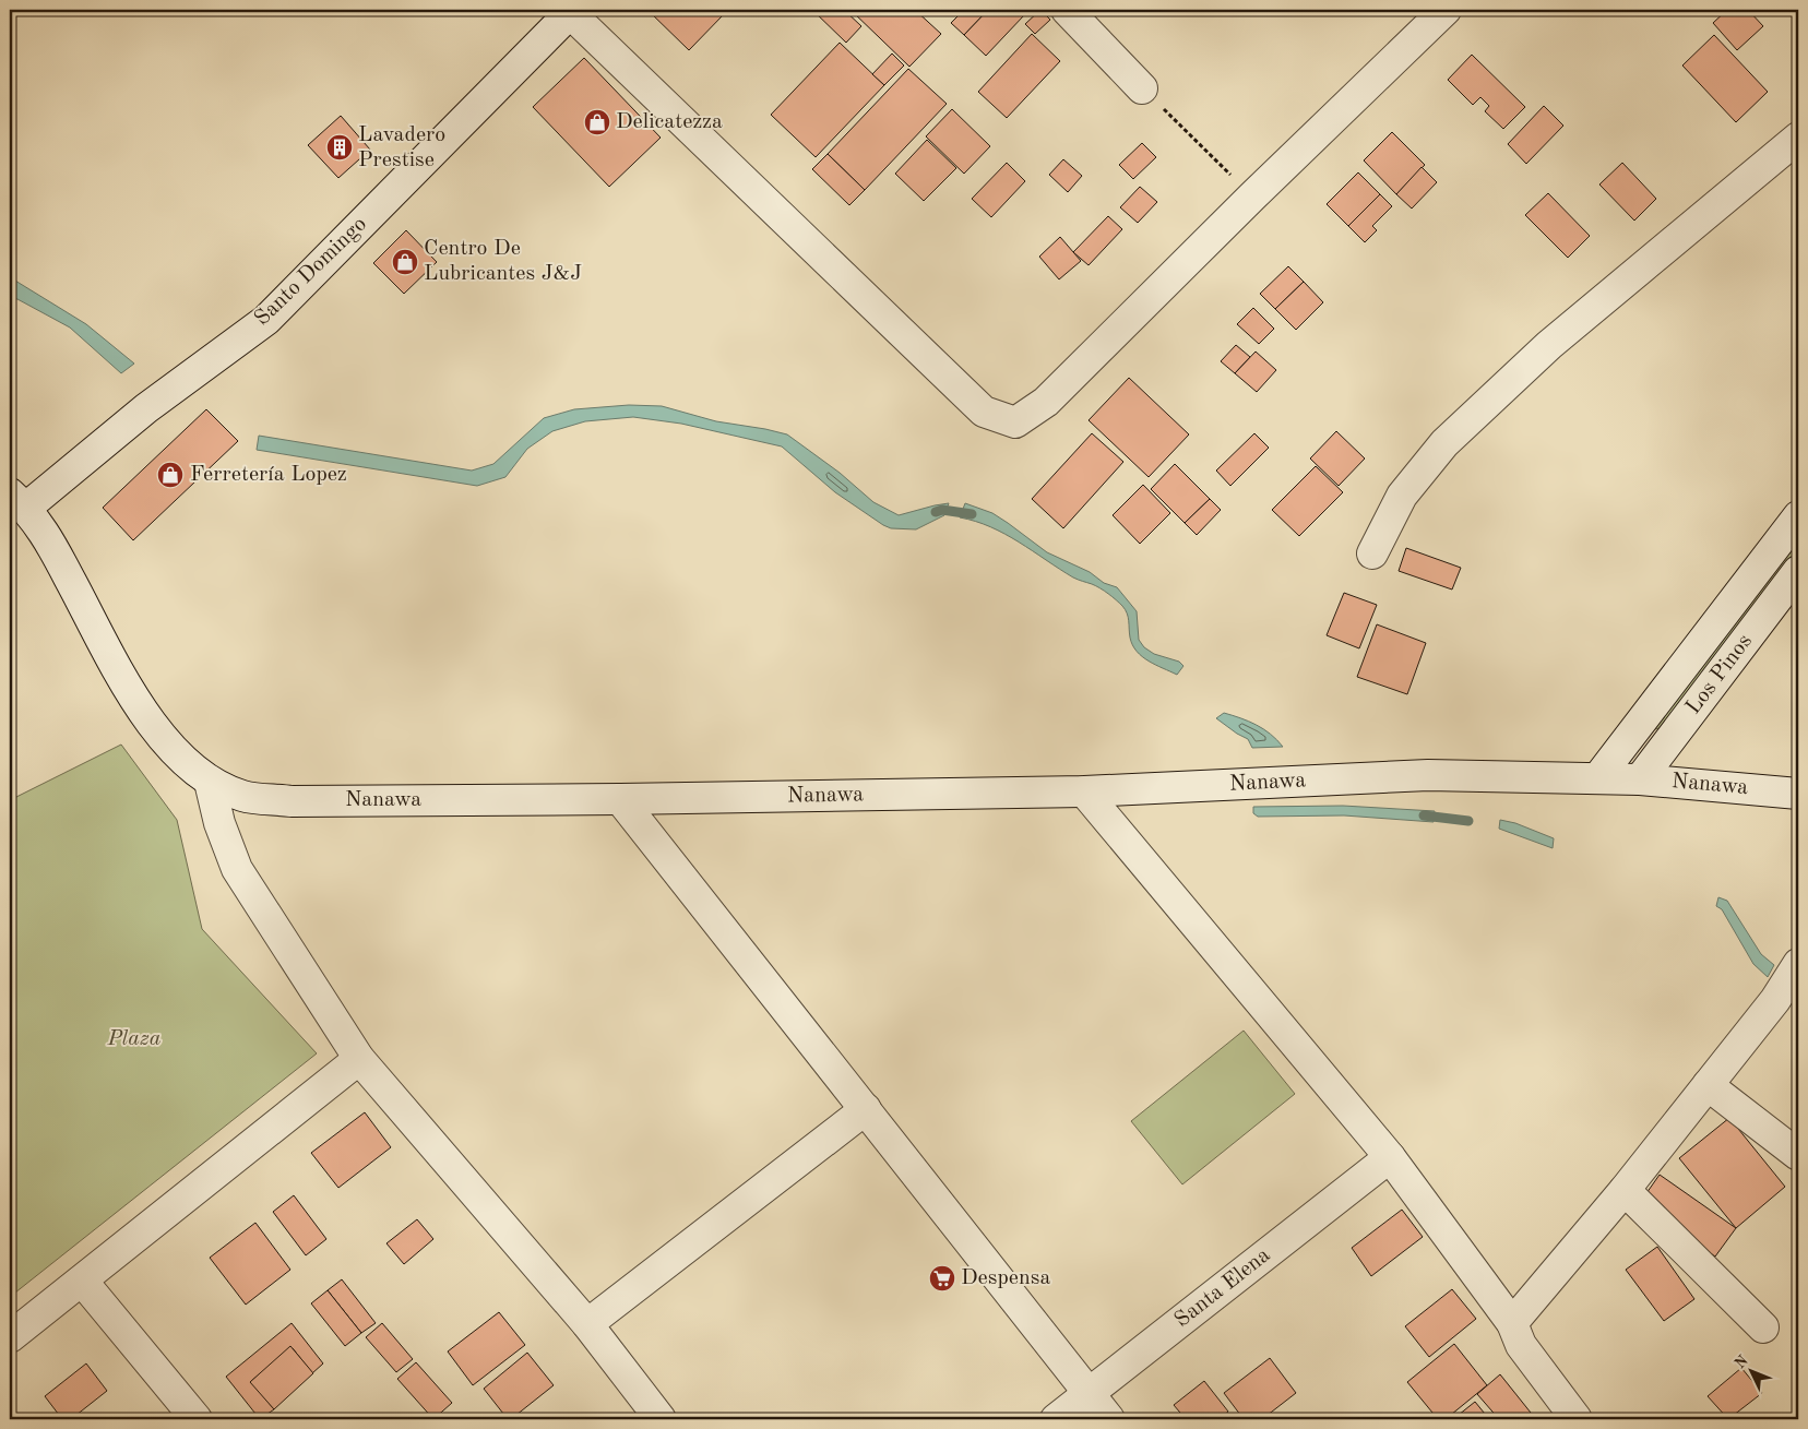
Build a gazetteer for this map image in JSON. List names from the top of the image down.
{
  "streets": {
    "street": [
      "Santo Domingo",
      "Los Pinos",
      "Nanawa",
      "Santa Elena"
    ]
  },
  "crossings": [
    ["Santo Domingo", "Nanawa"],
    ["Los Pinos", "Nanawa"]
  ],
  "parks": ["Plaza"],
  "places": {
    "shop": ["Delicatezza", "Centro De Lubricantes J&J", "Ferretería Lopez"],
    "building": ["Lavadero Prestise"],
    "supermarket": ["Despensa"]
  },
  "north": "top left"
}
